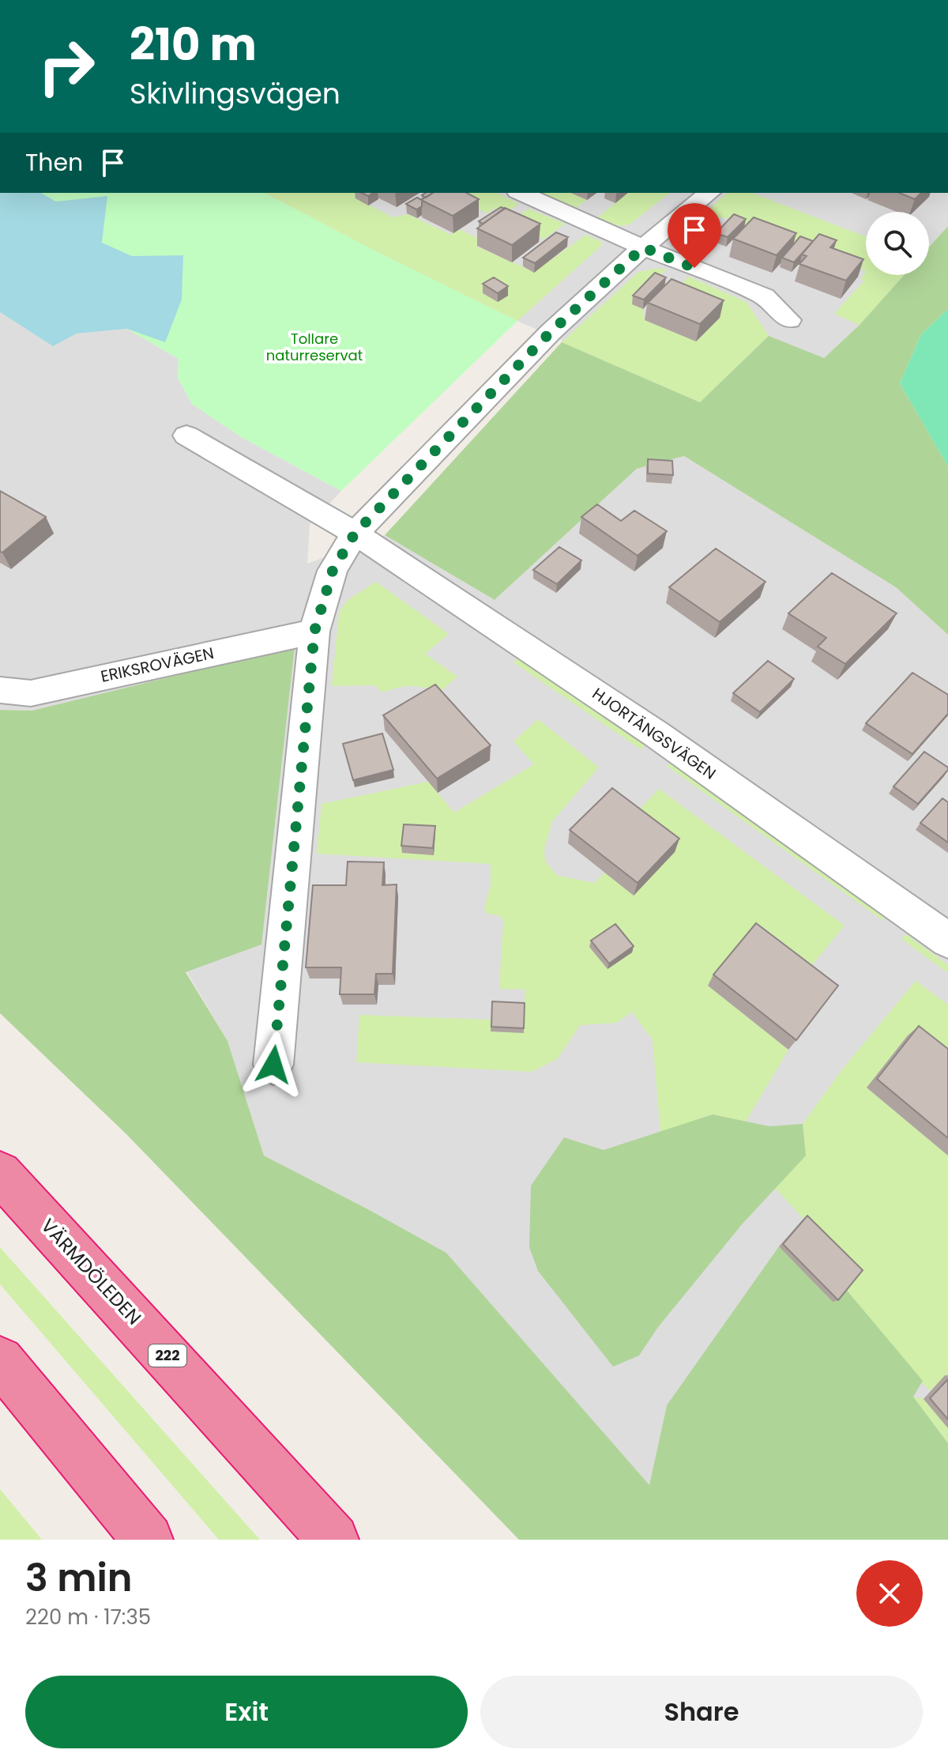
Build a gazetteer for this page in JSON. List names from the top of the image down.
{
  "streets": {
    "highway": ["VÄRMDÖLEDEN", "222"],
    "street": ["ERIKSROVÄGEN", "HJORTÄNGSVÄGEN"]
  },
  "parks": ["Tollare naturreservat"],
  "page": {
    "turn": ["210 m", "Skivlingsvägen"],
    "then": "Then",
    "heading": ["3 min", "220 m · 17:35"],
    "buttons": ["Exit", "Share"]
  }
}
